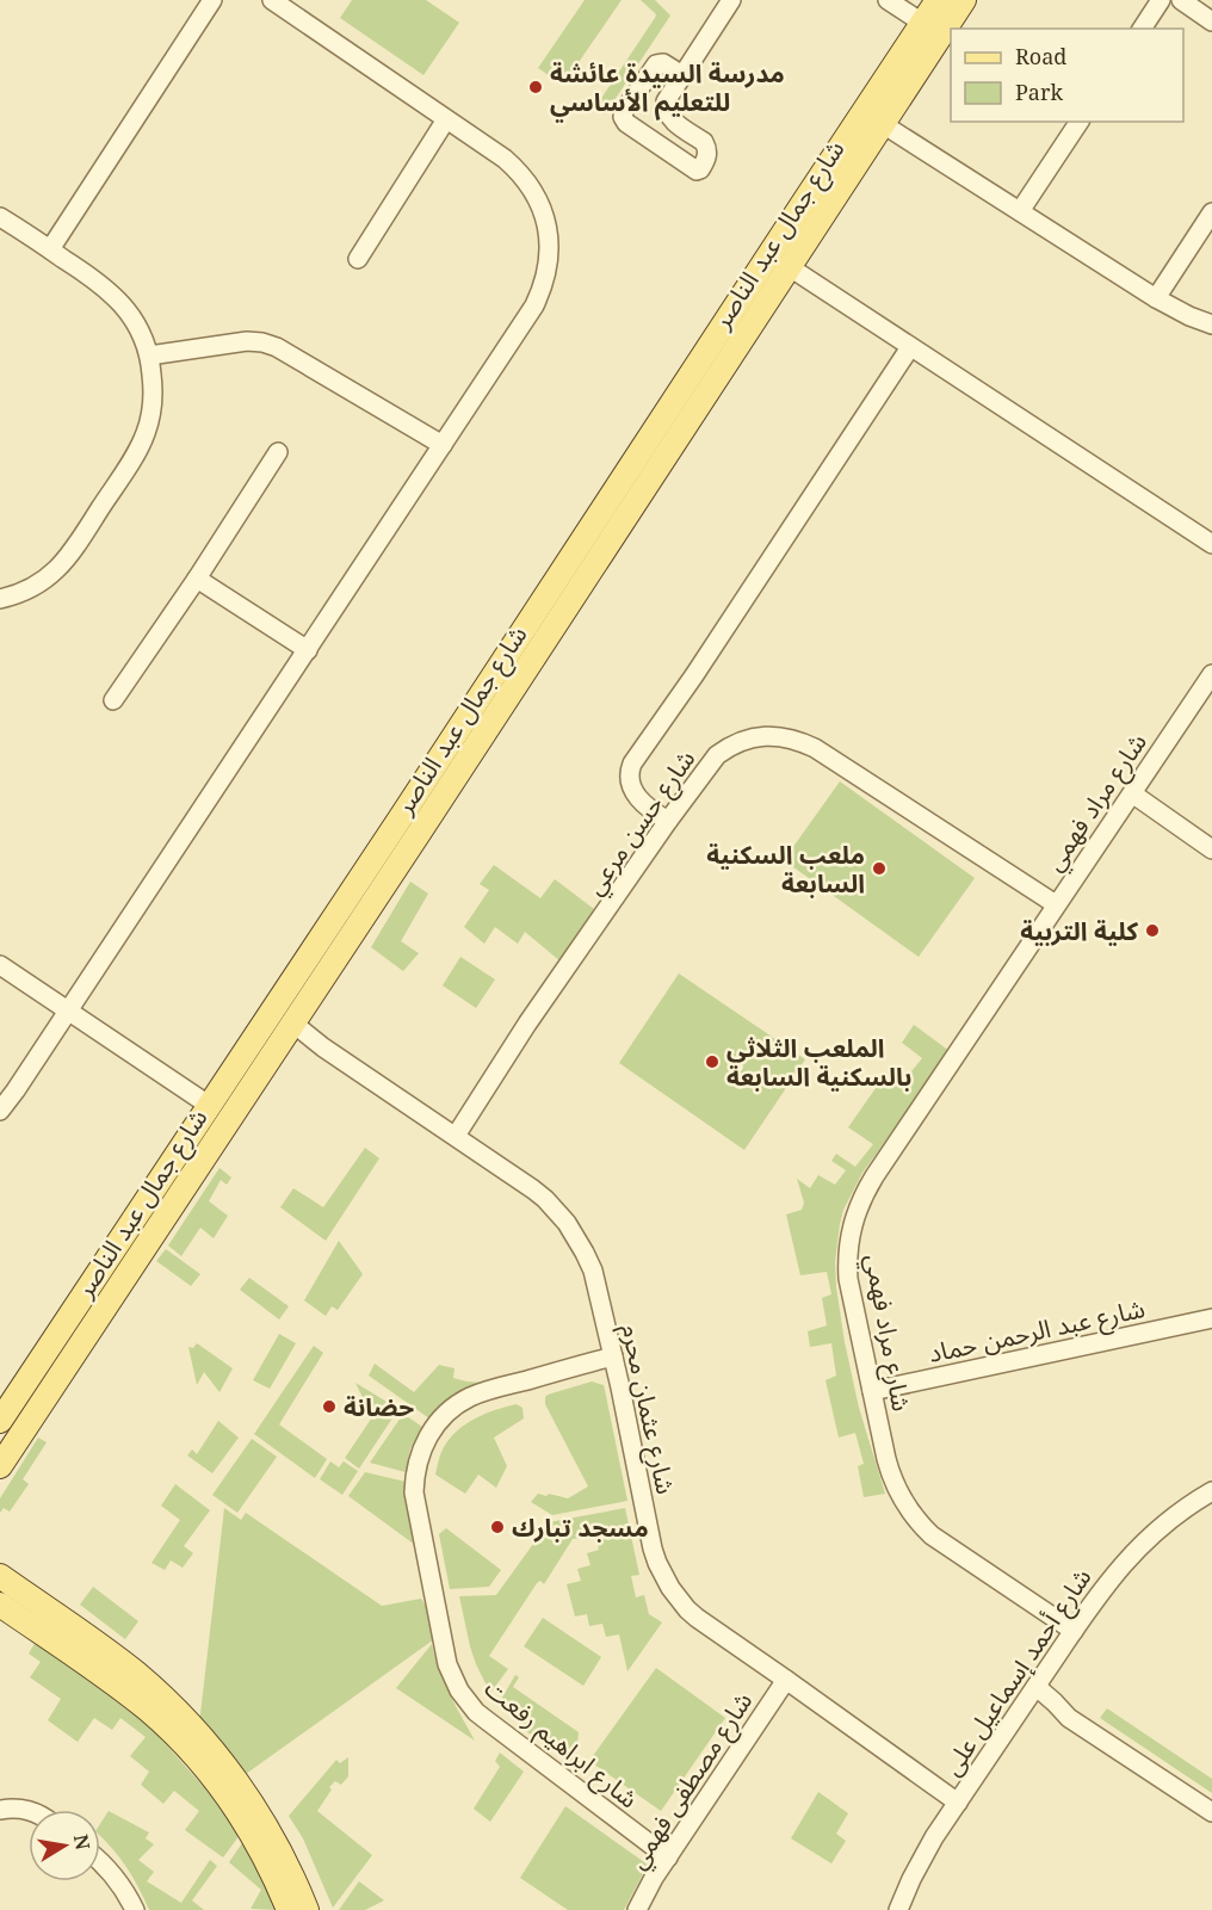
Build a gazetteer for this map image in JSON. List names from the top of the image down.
{
  "streets": {
    "main road": ["شارع جمال عبد الناصر"],
    "street": [
      "شارع مراد فهمي",
      "شارع حسن مرعي",
      "شارع عبد الرحمن حماد",
      "شارع عثمان محرم",
      "شارع أحمد إسماعيل على",
      "شارع ابراهيم رفعت",
      "شارع مصطفى فهمي"
    ]
  },
  "crossings": [
    ["شارع جمال عبد الناصر", "شارع عثمان محرم"],
    ["شارع مراد فهمي", "شارع حسن مرعي"],
    ["شارع مراد فهمي", "شارع عبد الرحمن حماد"],
    ["شارع مراد فهمي", "شارع أحمد إسماعيل على"],
    ["شارع حسن مرعي", "شارع عثمان محرم"],
    ["شارع عثمان محرم", "شارع أحمد إسماعيل على"],
    ["شارع عثمان محرم", "شارع ابراهيم رفعت"],
    ["شارع عثمان محرم", "شارع مصطفى فهمي"],
    ["شارع ابراهيم رفعت", "شارع مصطفى فهمي"]
  ],
  "places": [
    "مدرسة السيدة عائشة للتعليم الأساسي",
    "ملعب السكنية السابعة",
    "كلية التربية",
    "الملعب الثلاثي بالسكنية السابعة",
    "حضانة",
    "مسجد تبارك"
  ],
  "legend": ["Road", "Park"],
  "north": "right"
}
